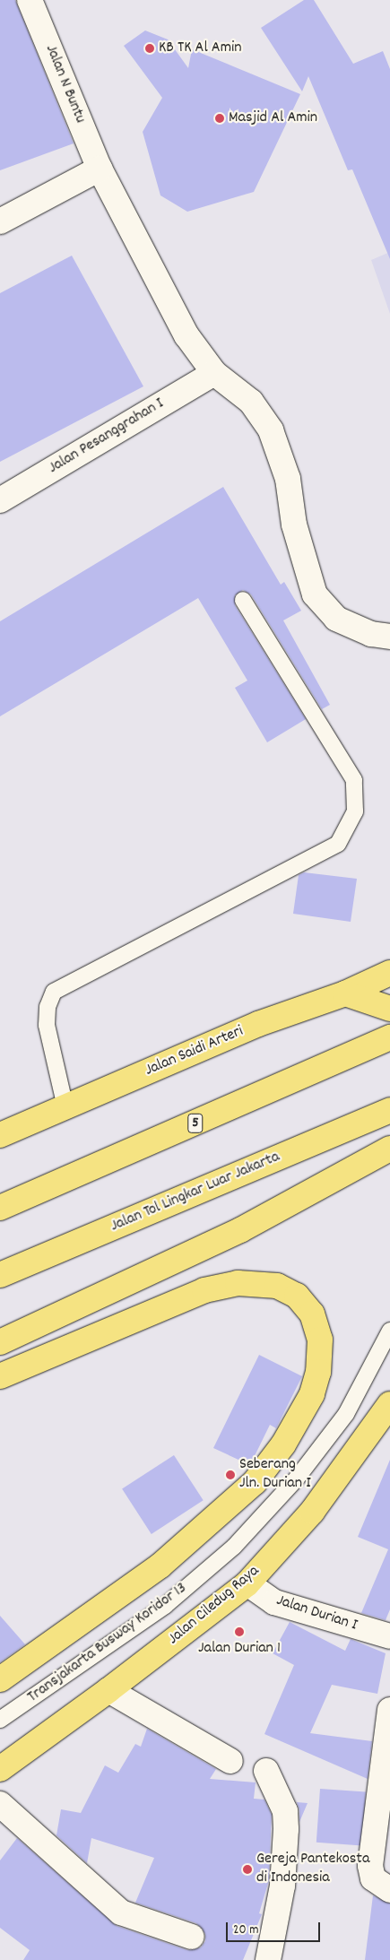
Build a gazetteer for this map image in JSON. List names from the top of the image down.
{
  "streets": {
    "main road": [
      "Jalan Saidi Arteri",
      "5",
      "Jalan Tol Lingkar Luar Jakarta",
      "Jalan Ciledug Raya"
    ],
    "street": ["Jalan N Buntu", "Jalan Pesanggrahan I", "Jalan Durian I"],
    "lane": ["Transjakarta Busway Koridor 13"]
  },
  "crossings": [
    ["Jalan N Buntu", "Jalan Pesanggrahan I"],
    ["Jalan Ciledug Raya", "Jalan Durian I"]
  ],
  "places": [
    "KB TK Al Amin",
    "Masjid Al Amin",
    "Seberang Jln. Durian I",
    "Jalan Durian 1",
    "Gereja Pantekosta di Indonesia"
  ],
  "scale_bar": "20 m"
}
